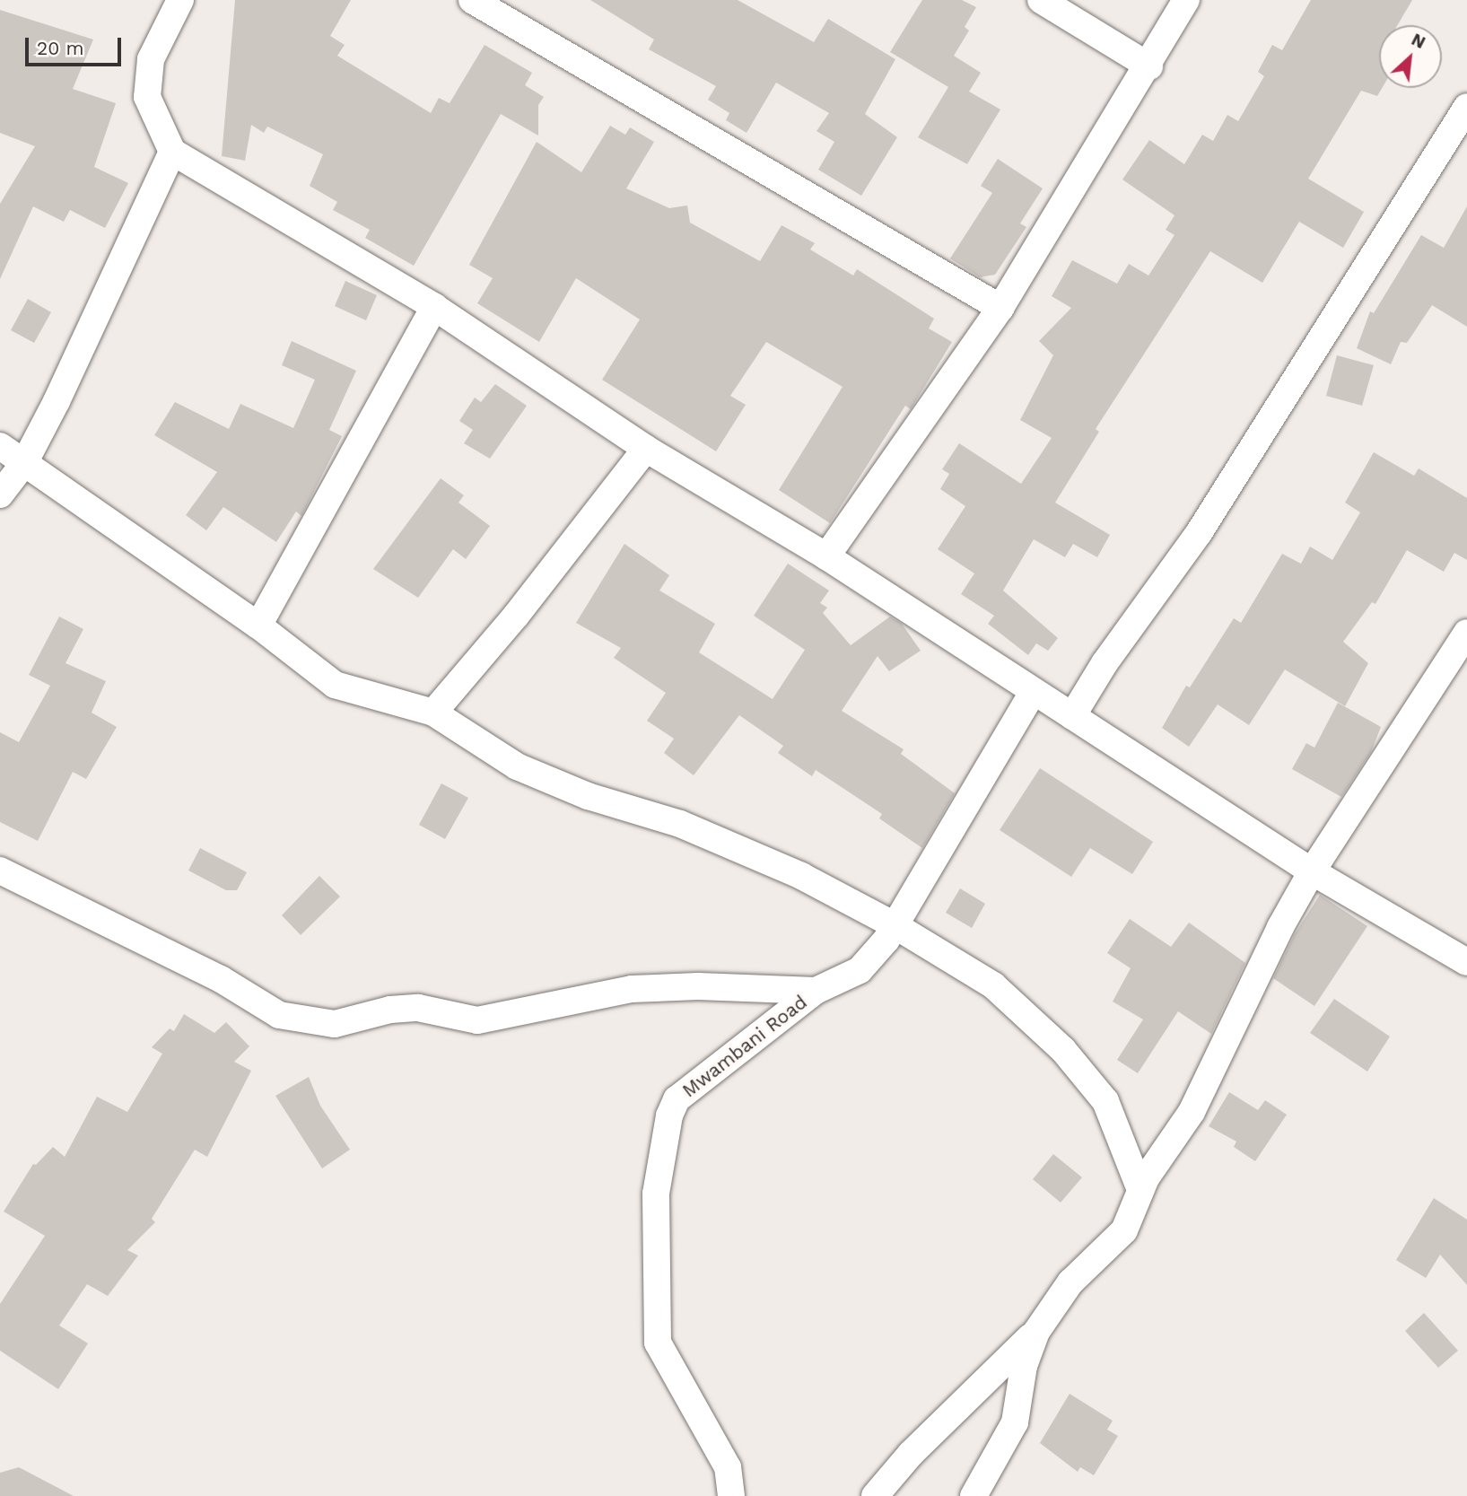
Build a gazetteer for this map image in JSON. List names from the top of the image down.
{
  "streets": {
    "street": ["Mwambani Road"]
  },
  "scale_bar": "20 m",
  "north": "top right"
}
